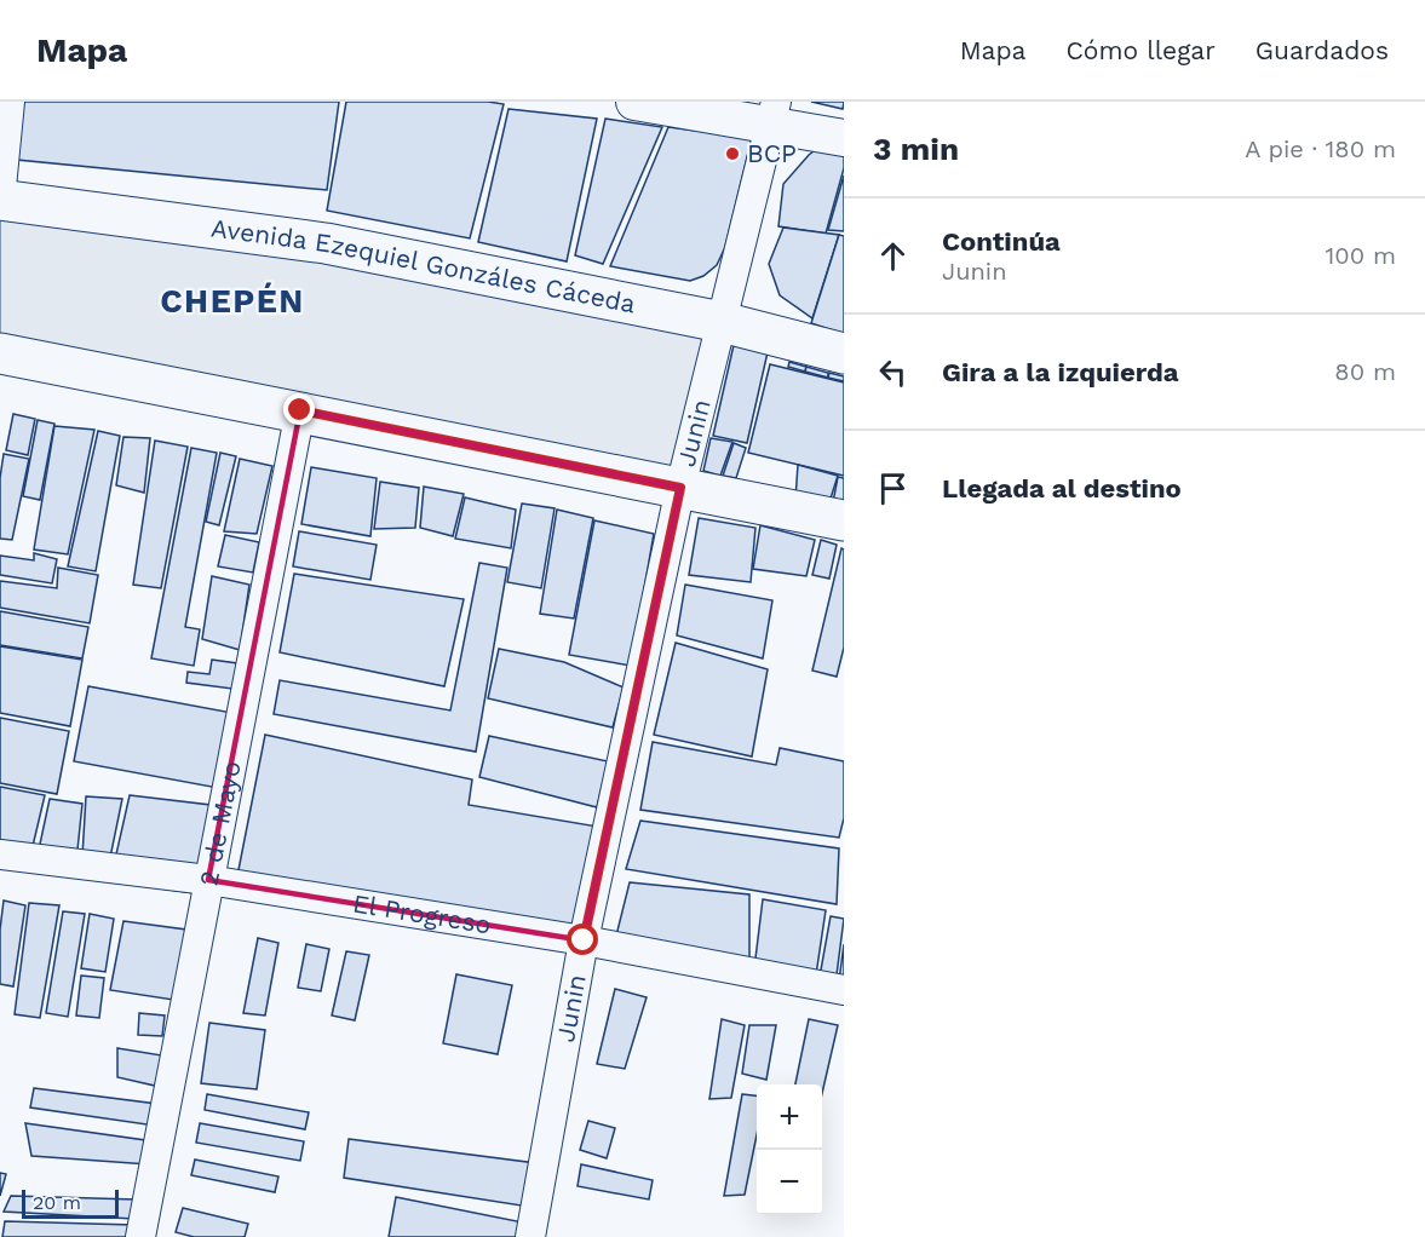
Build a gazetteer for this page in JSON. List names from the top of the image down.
{
  "streets": {
    "main road": ["Avenida Ezequiel Gonzáles Cáceda"],
    "street": ["Junin", "2 de Mayo", "El Progreso"]
  },
  "crossings": [
    ["Avenida Ezequiel Gonzáles Cáceda", "Junin"],
    ["Junin", "El Progreso"],
    ["2 de Mayo", "El Progreso"]
  ],
  "districts": ["CHEPÉN"],
  "places": ["BCP"],
  "scale_bar": "20 m",
  "page": {
    "header": "Mapa",
    "nav": ["Mapa", "Cómo llegar", "Guardados"],
    "heading": ["3 min", "A pie · 180 m"],
    "list": [
      ["Continúa", "Junin", "100 m"],
      ["Gira a la izquierda", "80 m"],
      "Llegada al destino"
    ],
    "map_buttons": ["+", "−"],
    "scale": "20 m"
  }
}
